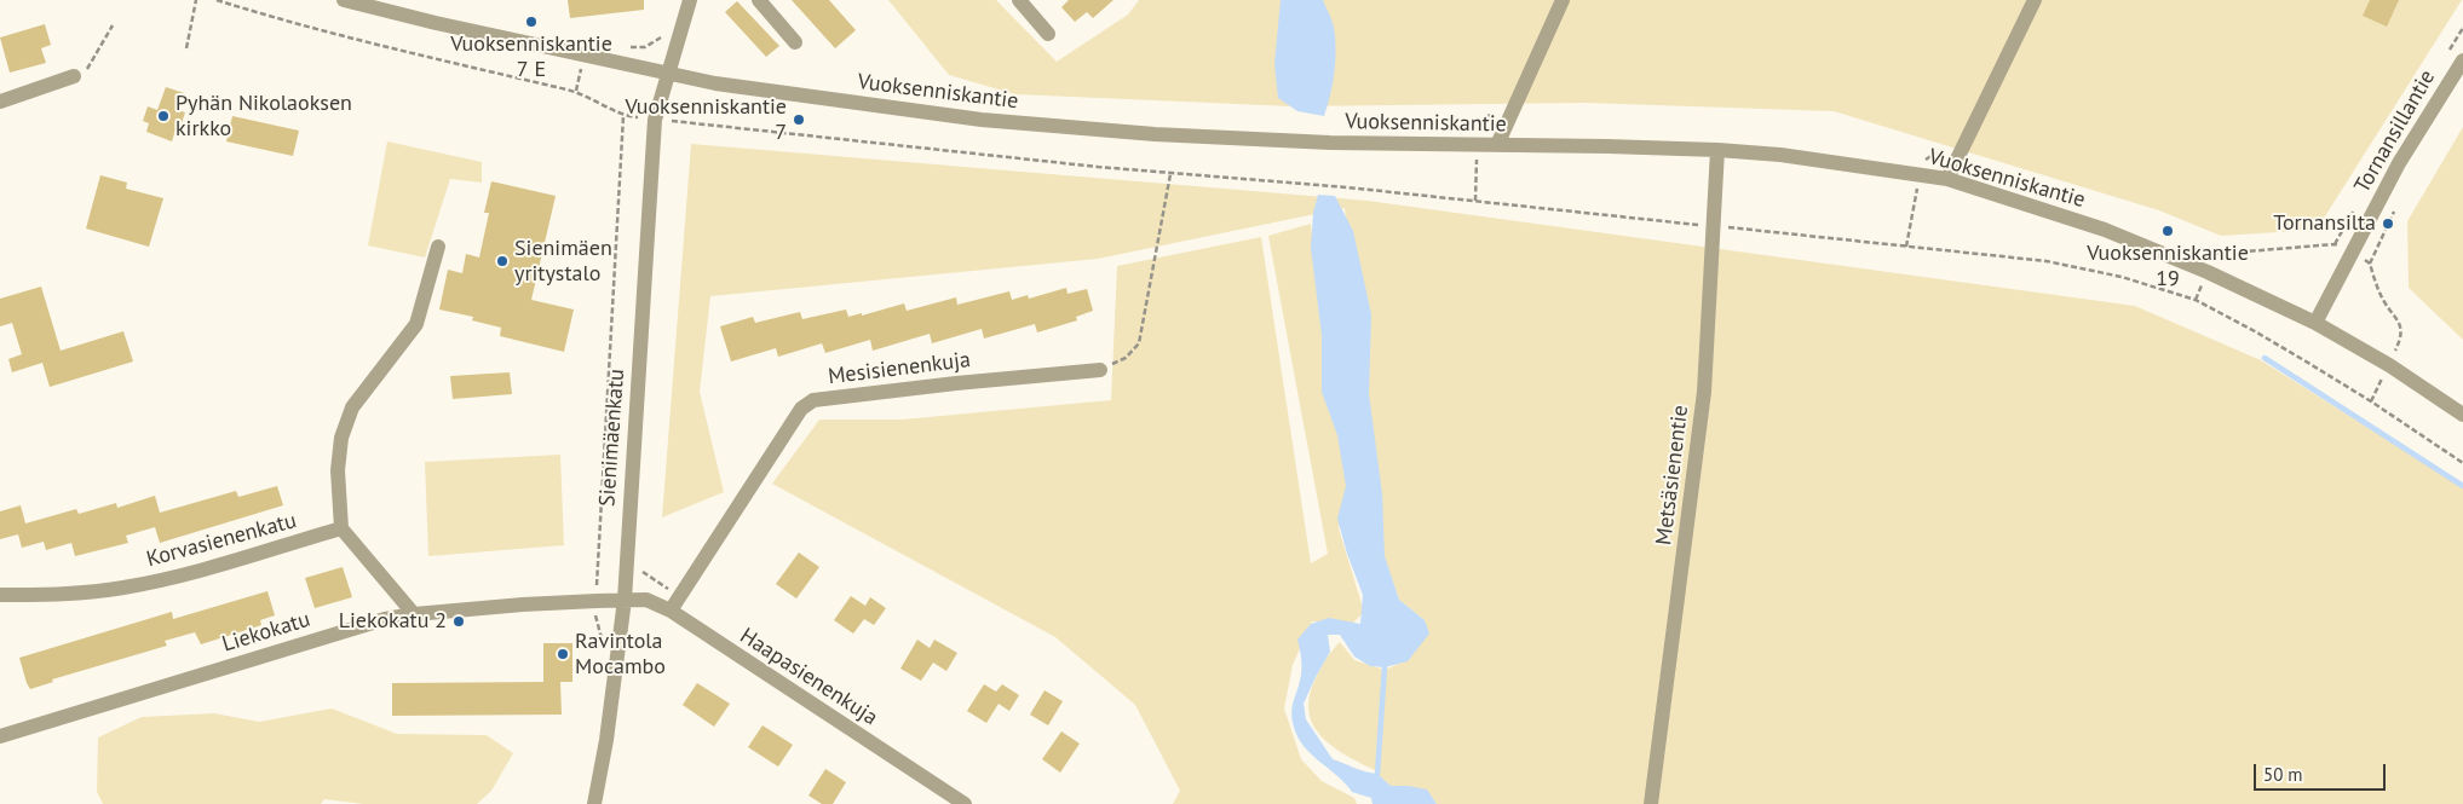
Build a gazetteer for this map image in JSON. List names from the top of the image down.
{
  "streets": {
    "street": [
      "Vuoksenniskantie",
      "Tornansillantie",
      "Mesisienenkuja",
      "Sienimäenkatu",
      "Metsäsienentie",
      "Korvasienenkatu",
      "Liekokatu",
      "Haapasienenkuja"
    ]
  },
  "crossings": [
    ["Vuoksenniskantie", "Tornansillantie"],
    ["Vuoksenniskantie", "Sienimäenkatu"],
    ["Vuoksenniskantie", "Metsäsienentie"],
    ["Mesisienenkuja", "Haapasienenkuja"],
    ["Sienimäenkatu", "Liekokatu"],
    ["Sienimäenkatu", "Haapasienenkuja"],
    ["Liekokatu", "Haapasienenkuja"]
  ],
  "places": [
    "Vuoksenniskantie 7 E",
    "Pyhän Nikolaoksen kirkko",
    "Vuoksenniskantie 7",
    "Tornansilta",
    "Vuoksenniskantie 19",
    "Sienimäen yritystalo",
    "Liekokatu 2",
    "Ravintola Mocambo"
  ],
  "scale_bar": "50 m"
}
